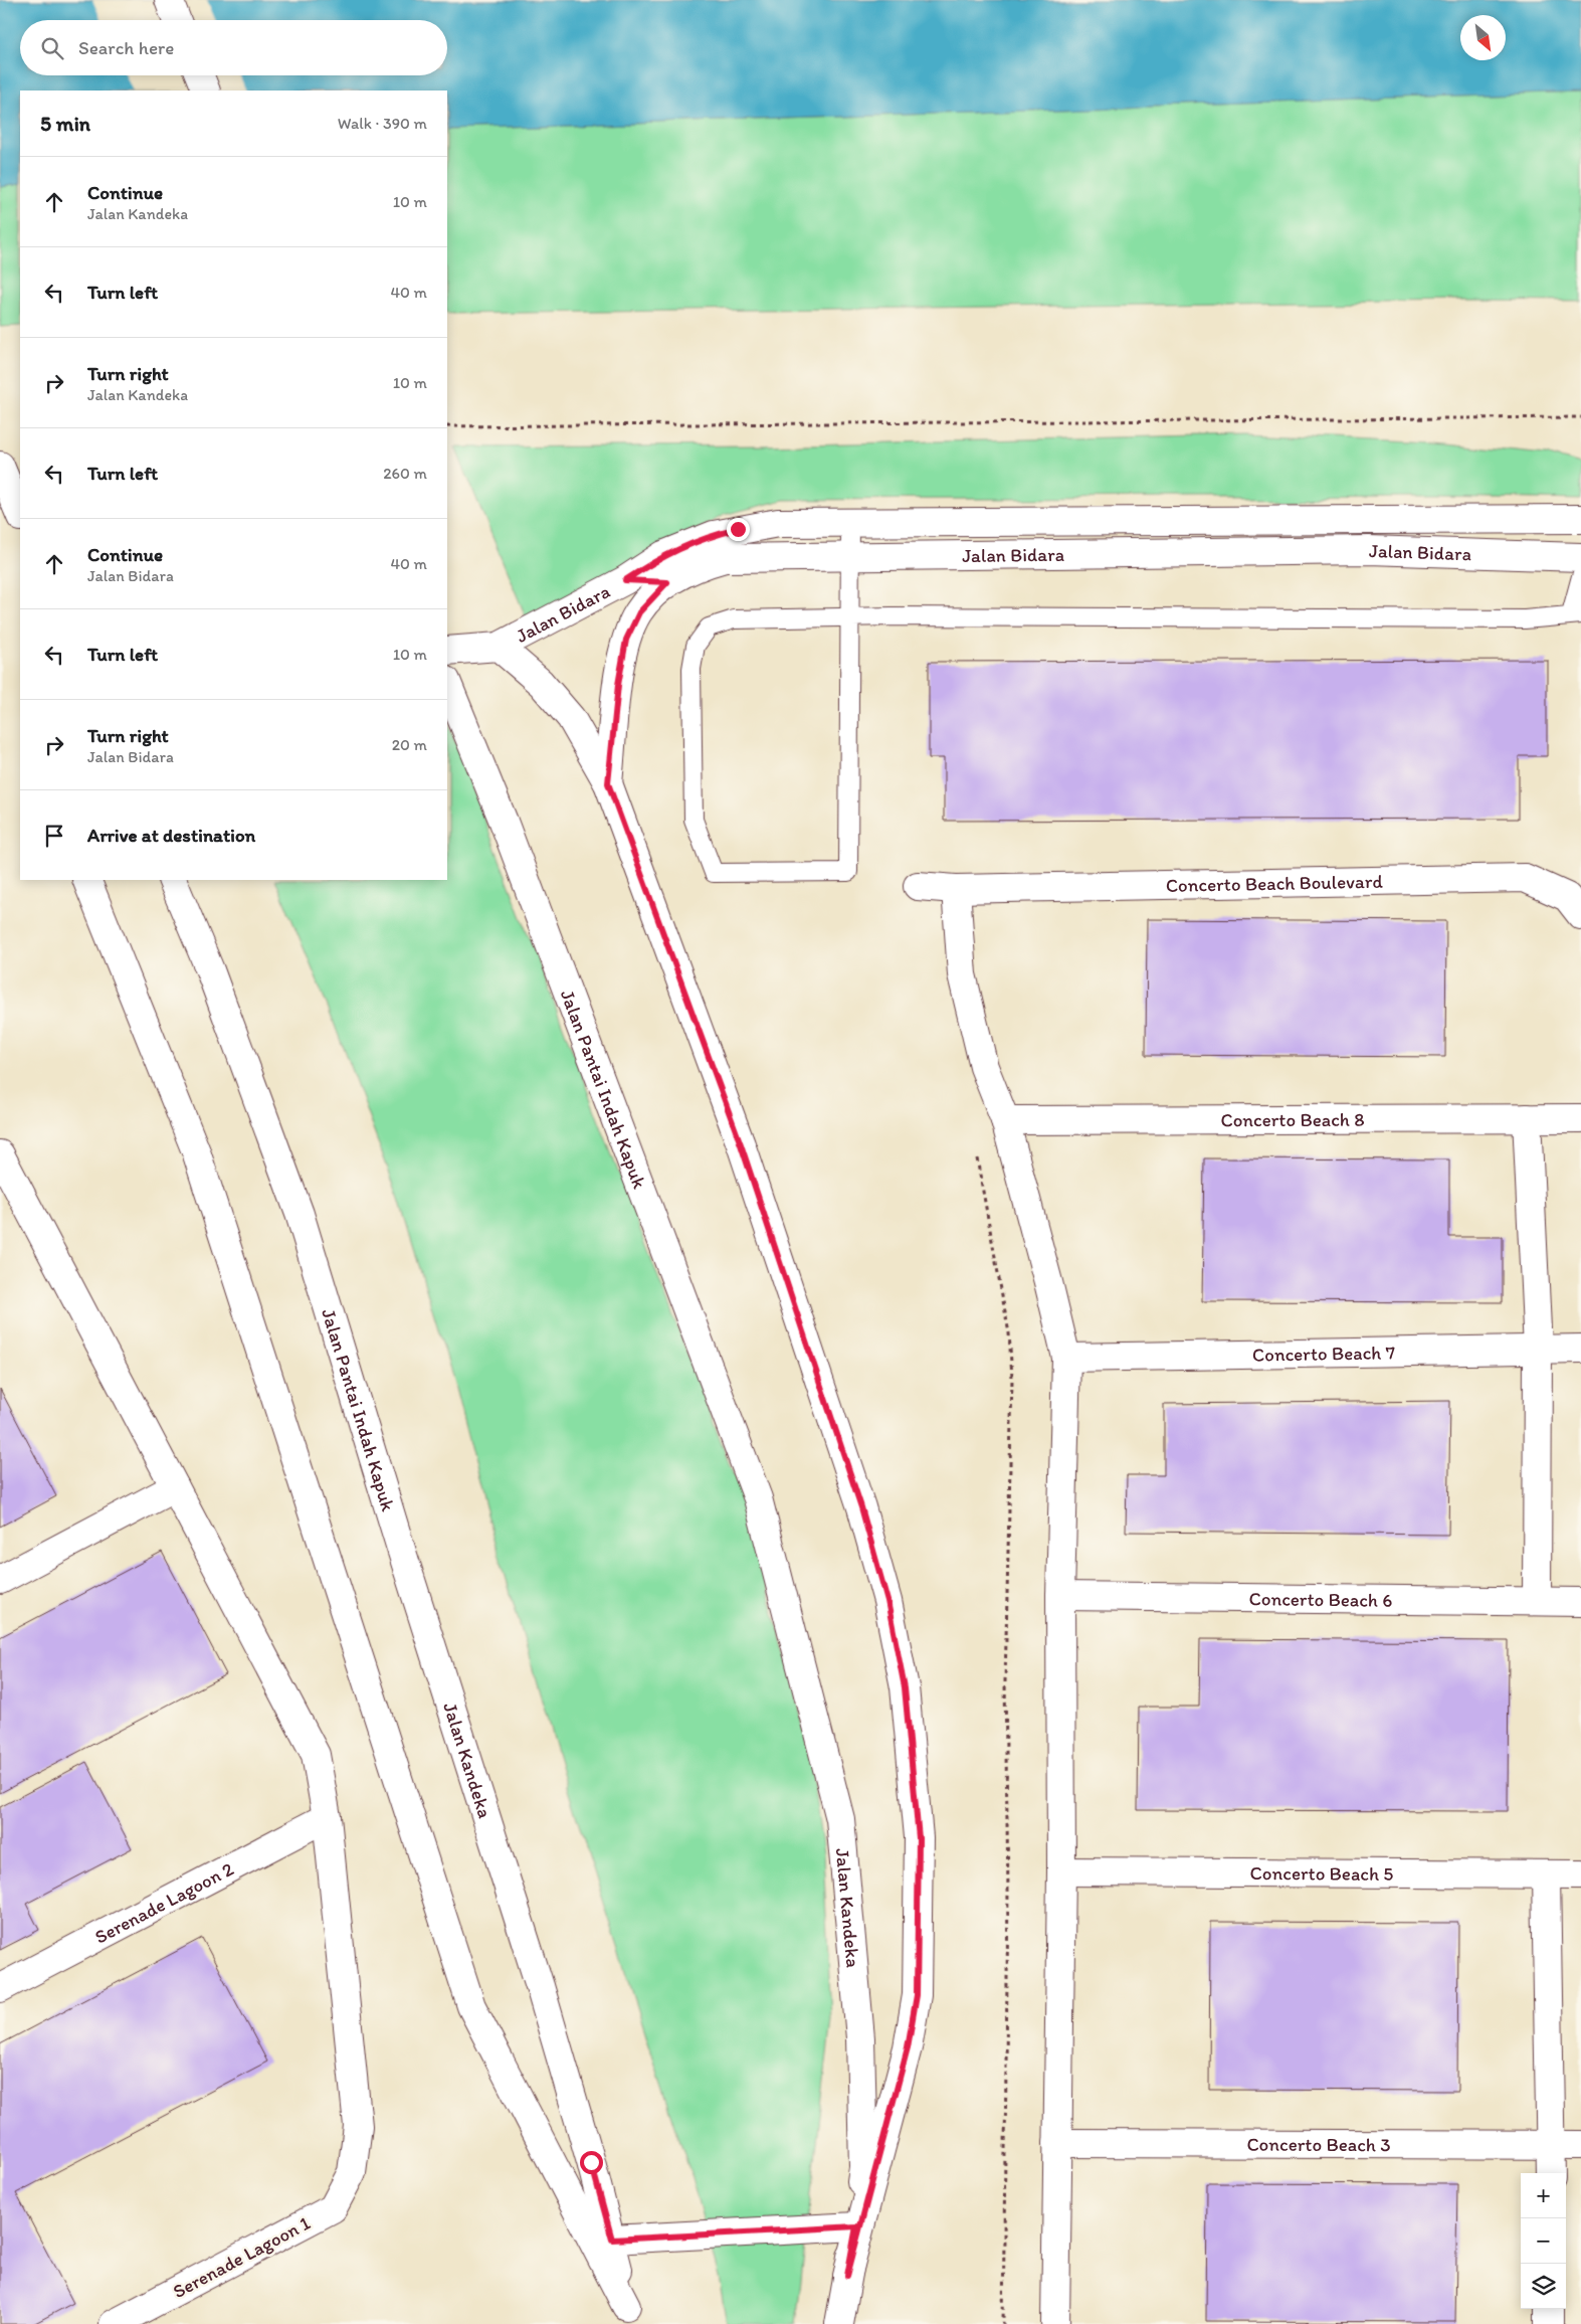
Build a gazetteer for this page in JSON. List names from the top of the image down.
{
  "streets": {
    "street": [
      "Jalan Bidara",
      "Concerto Beach Boulevard",
      "Jalan Pantai Indah Kapuk",
      "Concerto Beach 8",
      "Concerto Beach 7",
      "Concerto Beach 6",
      "Jalan Kandeka",
      "Concerto Beach 5",
      "Serenade Lagoon 2",
      "Concerto Beach 3",
      "Serenade Lagoon 1"
    ]
  },
  "crossings": [
    ["Jalan Pantai Indah Kapuk", "Jalan Kandeka"],
    ["Serenade Lagoon 2", "Serenade Lagoon 1"]
  ],
  "north": "bottom right",
  "page": {
    "search": "Search here",
    "heading": ["5 min", "Walk · 390 m"],
    "list": [
      ["Continue", "Jalan Kandeka", "10 m"],
      ["Turn left", "40 m"],
      ["Turn right", "Jalan Kandeka", "10 m"],
      ["Turn left", "260 m"],
      ["Continue", "Jalan Bidara", "40 m"],
      ["Turn left", "10 m"],
      ["Turn right", "Jalan Bidara", "20 m"],
      "Arrive at destination"
    ],
    "map_buttons": ["+", "−"]
  }
}
